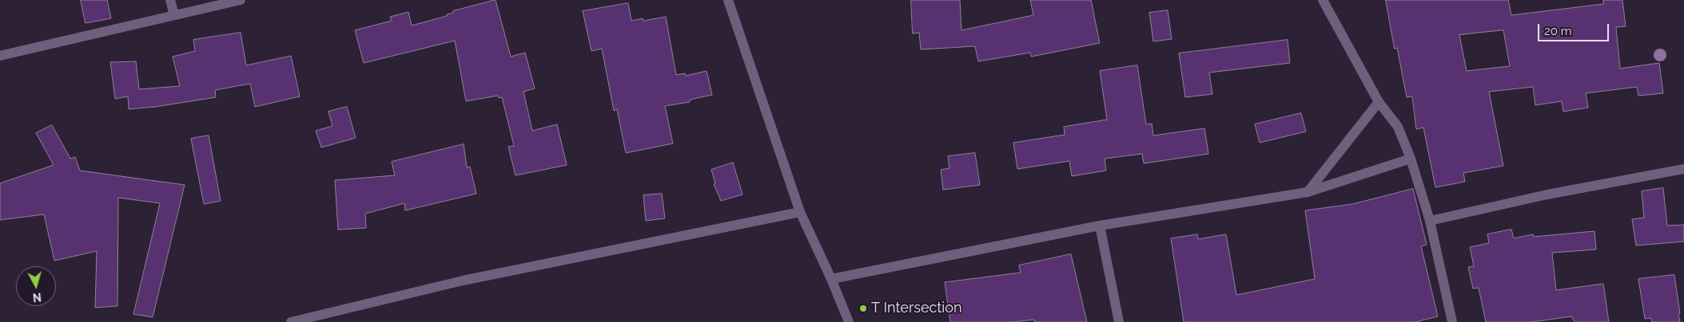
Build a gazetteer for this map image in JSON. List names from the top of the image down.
{
  "places": ["T Intersection"],
  "scale_bar": "20 m",
  "north": "bottom"
}
